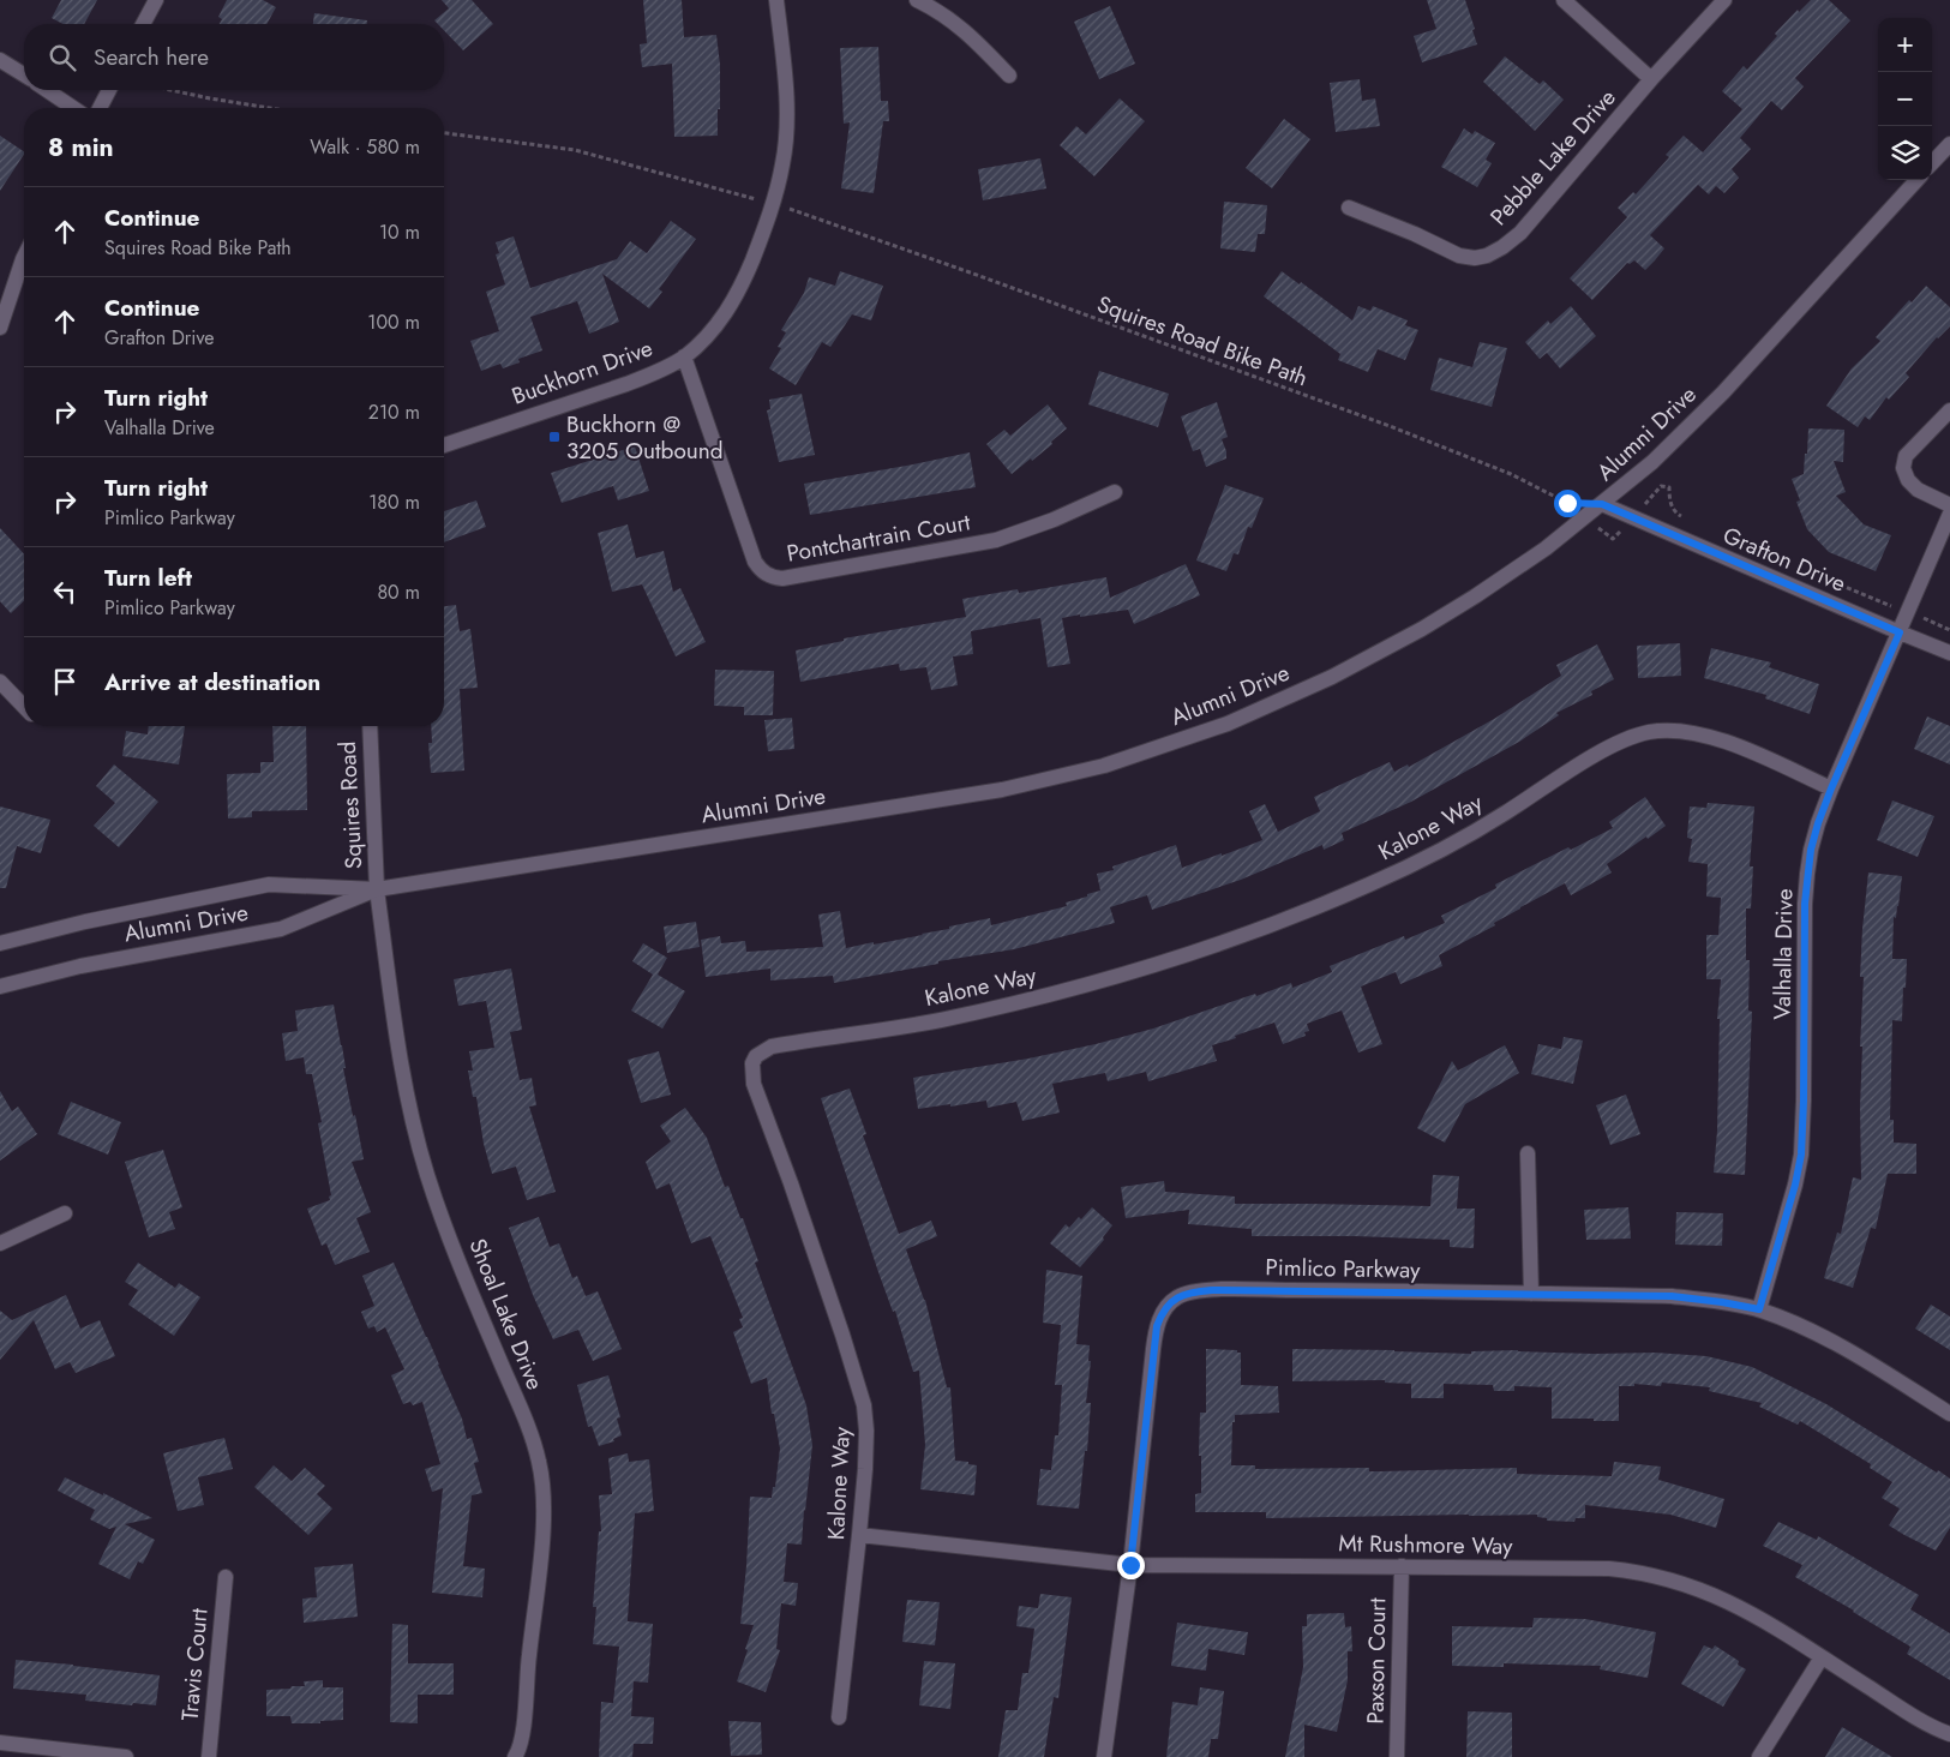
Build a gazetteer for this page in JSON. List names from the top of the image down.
{
  "streets": {
    "street": [
      "Pebble Lake Drive",
      "Buckhorn Drive",
      "Alumni Drive",
      "Pontchartrain Court",
      "Grafton Drive",
      "Squires Road",
      "Kalone Way",
      "Valhalla Drive",
      "Pimlico Parkway",
      "Shoal Lake Drive",
      "Mt Rushmore Way",
      "Paxson Court",
      "Travis Court"
    ],
    "path": ["Squires Road Bike Path"]
  },
  "crossings": [
    ["Squires Road Bike Path", "Alumni Drive"],
    ["Squires Road Bike Path", "Grafton Drive"],
    ["Buckhorn Drive", "Pontchartrain Court"],
    ["Alumni Drive", "Grafton Drive"],
    ["Alumni Drive", "Squires Road"],
    ["Alumni Drive", "Shoal Lake Drive"],
    ["Grafton Drive", "Valhalla Drive"],
    ["Squires Road", "Shoal Lake Drive"],
    ["Kalone Way", "Valhalla Drive"],
    ["Kalone Way", "Mt Rushmore Way"],
    ["Valhalla Drive", "Pimlico Parkway"],
    ["Pimlico Parkway", "Mt Rushmore Way"],
    ["Mt Rushmore Way", "Paxson Court"]
  ],
  "places": {
    "transit": ["Buckhorn @ 3205 Outbound"]
  },
  "page": {
    "map_buttons": ["+", "−"],
    "search": "Search here",
    "heading": ["8 min", "Walk · 580 m"],
    "list": [
      ["Continue", "Squires Road Bike Path", "10 m"],
      ["Continue", "Grafton Drive", "100 m"],
      ["Turn right", "Valhalla Drive", "210 m"],
      ["Turn right", "Pimlico Parkway", "180 m"],
      ["Turn left", "Pimlico Parkway", "80 m"],
      "Arrive at destination"
    ]
  }
}
